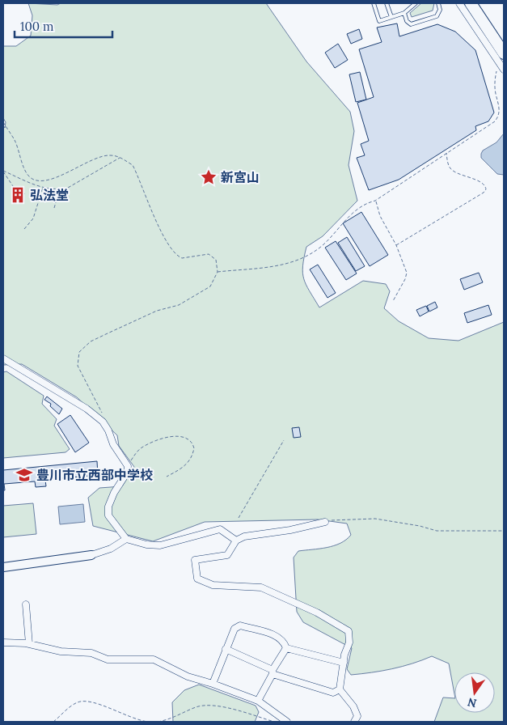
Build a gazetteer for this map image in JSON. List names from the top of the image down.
{
  "places": {
    "place": ["新宮山"],
    "building": ["弘法堂"],
    "school or university": ["豊川市立西部中学校"]
  },
  "scale_bar": "100 m",
  "north": "bottom"
}
